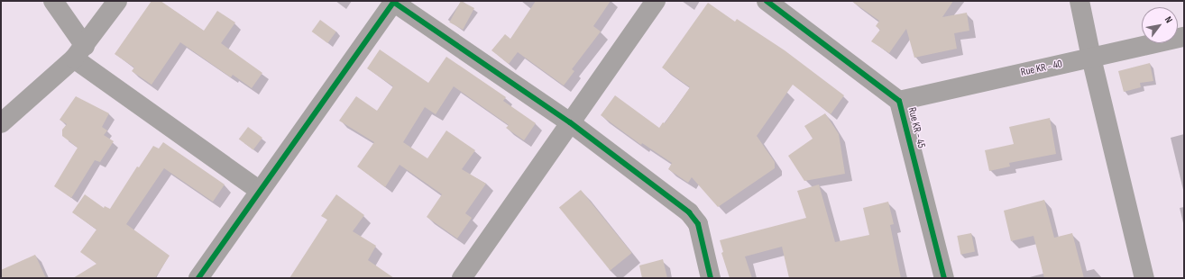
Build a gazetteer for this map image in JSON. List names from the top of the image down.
{
  "streets": {
    "street": ["Rue KR - 40", "Rue KR - 45"]
  },
  "crossings": [
    ["Rue KR - 40", "Rue KR - 45"]
  ],
  "north": "top right"
}
